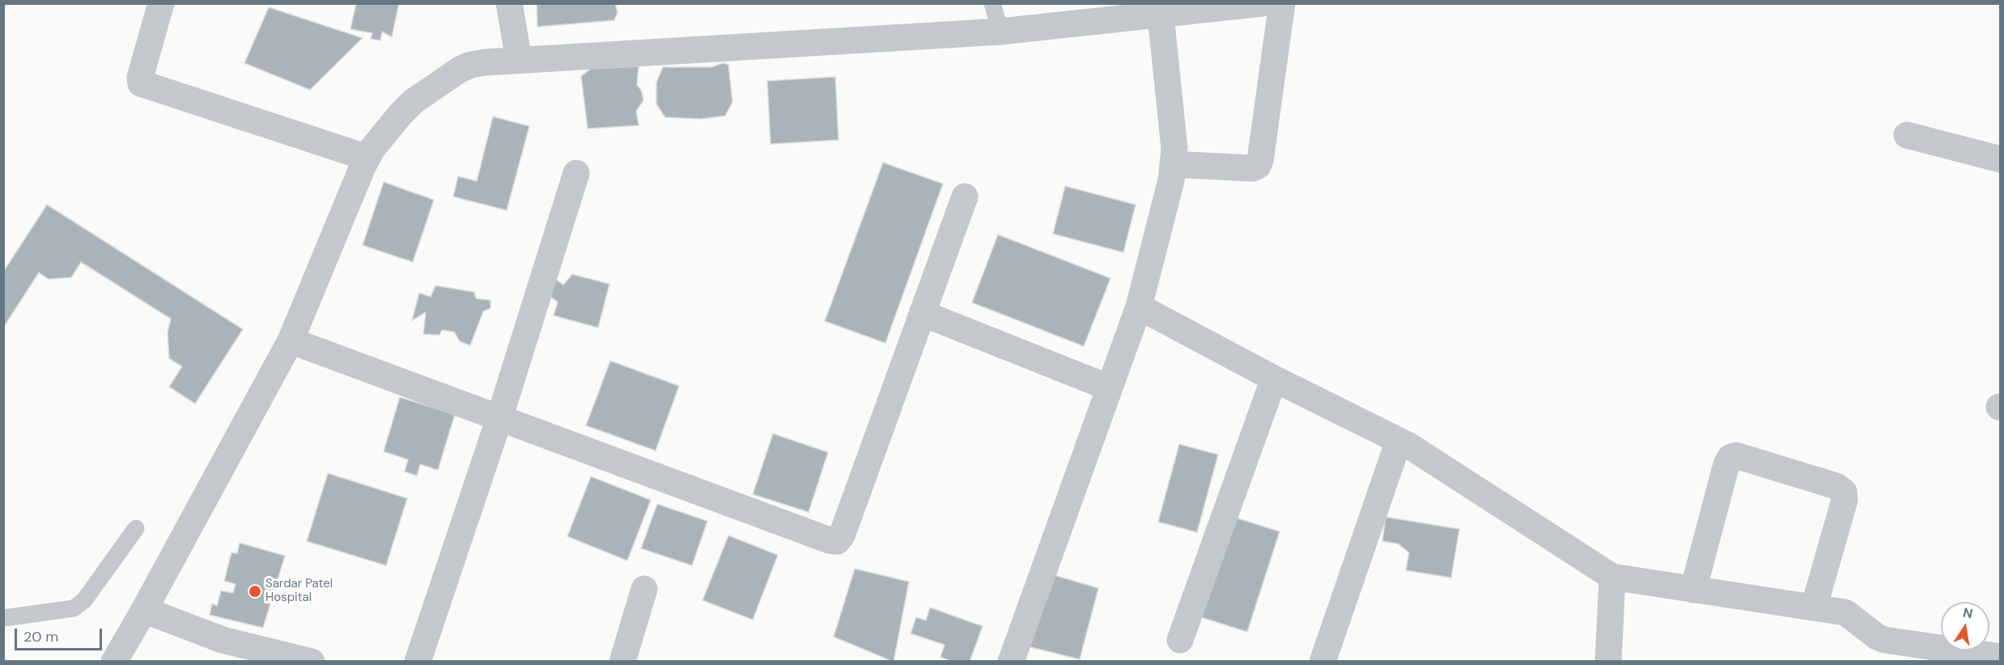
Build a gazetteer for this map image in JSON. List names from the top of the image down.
{
  "places": ["Sardar Patel Hospital"],
  "scale_bar": "20 m",
  "north": "top"
}
